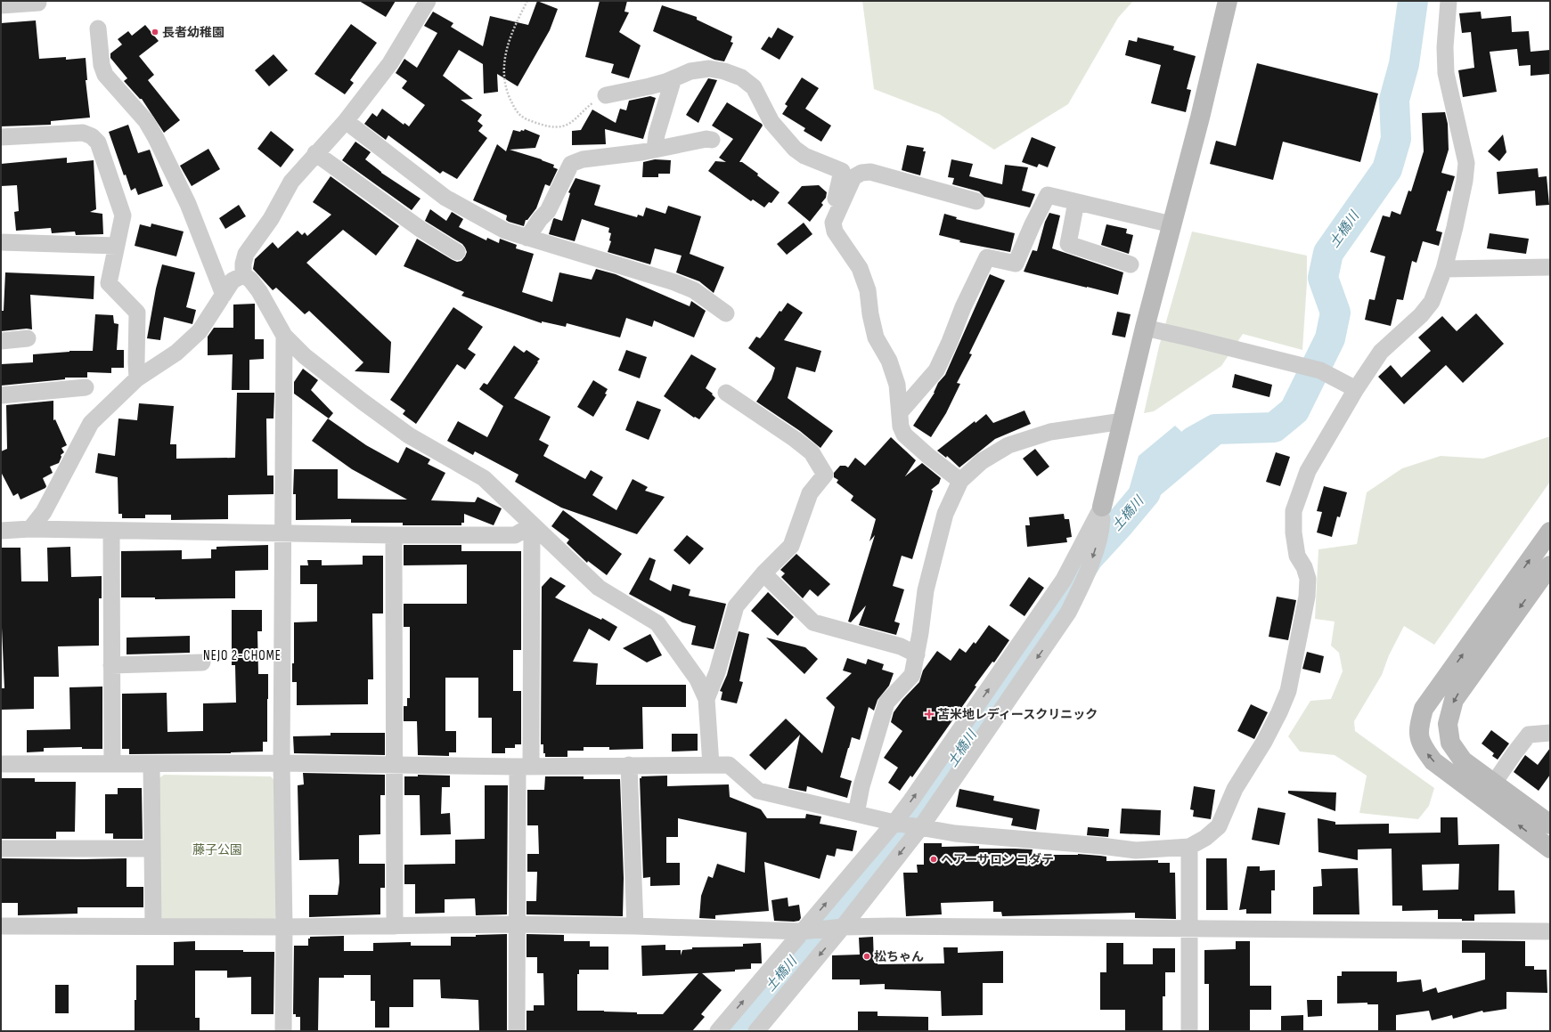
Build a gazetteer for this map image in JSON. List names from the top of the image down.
{
  "districts": ["NEJO 2-CHOME"],
  "water": ["土橋川"],
  "parks": ["藤子公園"],
  "places": {
    "other": ["長者幼稚園", "ヘアーサロン コダテ", "松ちゃん"],
    "health": ["苫米地レディースクリニック"]
  }
}
